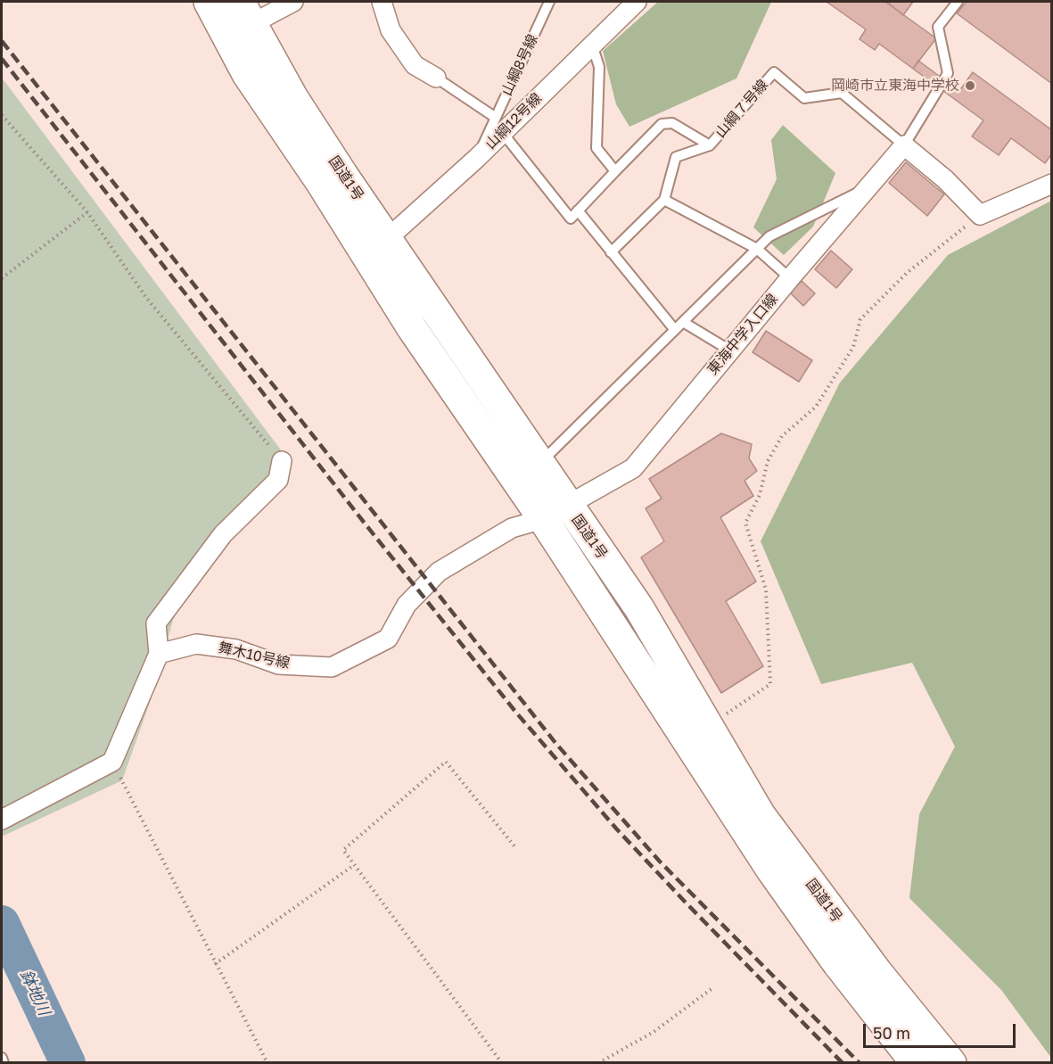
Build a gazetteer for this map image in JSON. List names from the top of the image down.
{
  "streets": {
    "highway": ["国道1号"],
    "street": ["山綱12号線", "東海中学入口線", "舞木10号線"],
    "lane": ["山綱8号線", "山綱７号線"]
  },
  "crossings": [
    ["山綱8号線", "山綱12号線"],
    ["山綱７号線", "東海中学入口線"],
    ["山綱12号線", "国道1号"],
    ["国道1号", "東海中学入口線"],
    ["国道1号", "舞木10号線"],
    ["東海中学入口線", "舞木10号線"]
  ],
  "water": ["鉢地川"],
  "places": ["岡崎市立東海中学校"],
  "scale_bar": "50 m"
}
